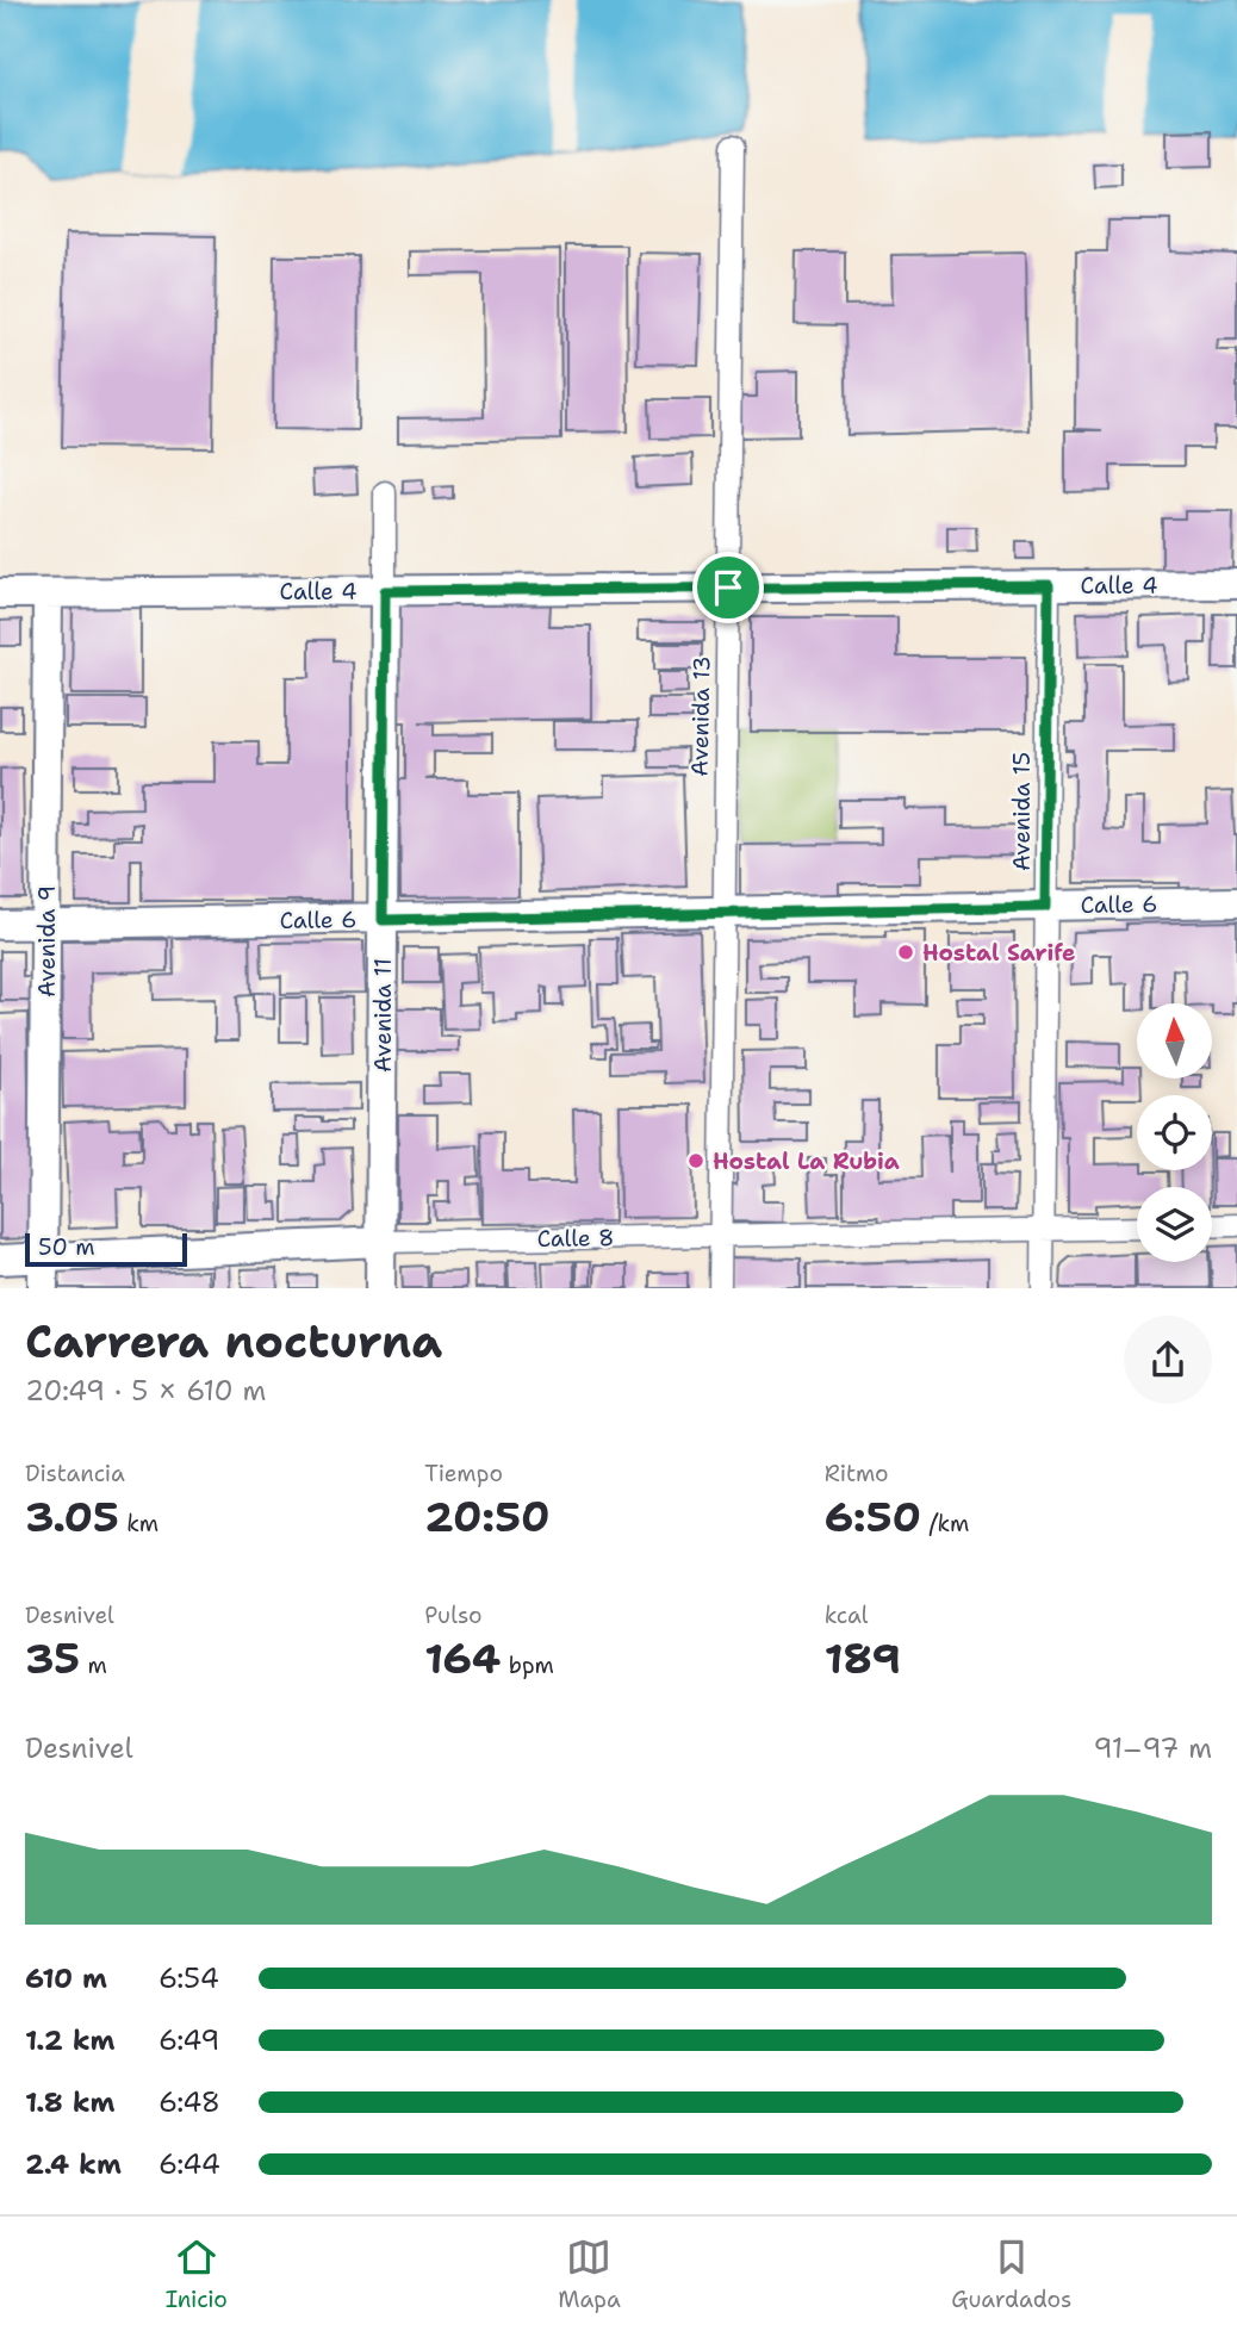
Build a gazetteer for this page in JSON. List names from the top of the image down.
{
  "streets": {
    "street": [
      "Calle 4",
      "Avenida 13",
      "Avenida 15",
      "Calle 6",
      "Avenida 9",
      "Avenida 11",
      "Calle 8"
    ]
  },
  "crossings": [
    ["Calle 4", "Avenida 13"],
    ["Calle 4", "Avenida 15"],
    ["Calle 4", "Avenida 9"],
    ["Calle 4", "Avenida 11"],
    ["Avenida 13", "Calle 6"],
    ["Avenida 13", "Calle 8"],
    ["Avenida 15", "Calle 6"],
    ["Avenida 15", "Calle 8"],
    ["Calle 6", "Avenida 9"],
    ["Calle 6", "Avenida 11"],
    ["Avenida 9", "Calle 8"],
    ["Avenida 11", "Calle 8"]
  ],
  "places": ["Hostal Sarife", "Hostal La Rubia"],
  "scale_bar": "50 m",
  "north": "top",
  "page": {
    "scale": "50 m",
    "heading": ["Carrera nocturna", "20:49 · 5 × 610 m"],
    "stats": [
      ["Distancia", "3.05 km"],
      ["Tiempo", "20:50"],
      ["Ritmo", "6:50 /km"],
      ["Desnivel", "35 m"],
      ["Pulso", "164 bpm"],
      ["kcal", "189"]
    ],
    "chart": ["Desnivel", "91–97 m"],
    "list": [
      {
        "name": "610 m",
        "note": "6:54"
      },
      {
        "name": "1.2 km",
        "note": "6:49"
      },
      {
        "name": "1.8 km",
        "note": "6:48"
      },
      {
        "name": "2.4 km",
        "note": "6:44"
      }
    ],
    "tabs": ["Inicio", "Mapa", "Guardados"]
  }
}
